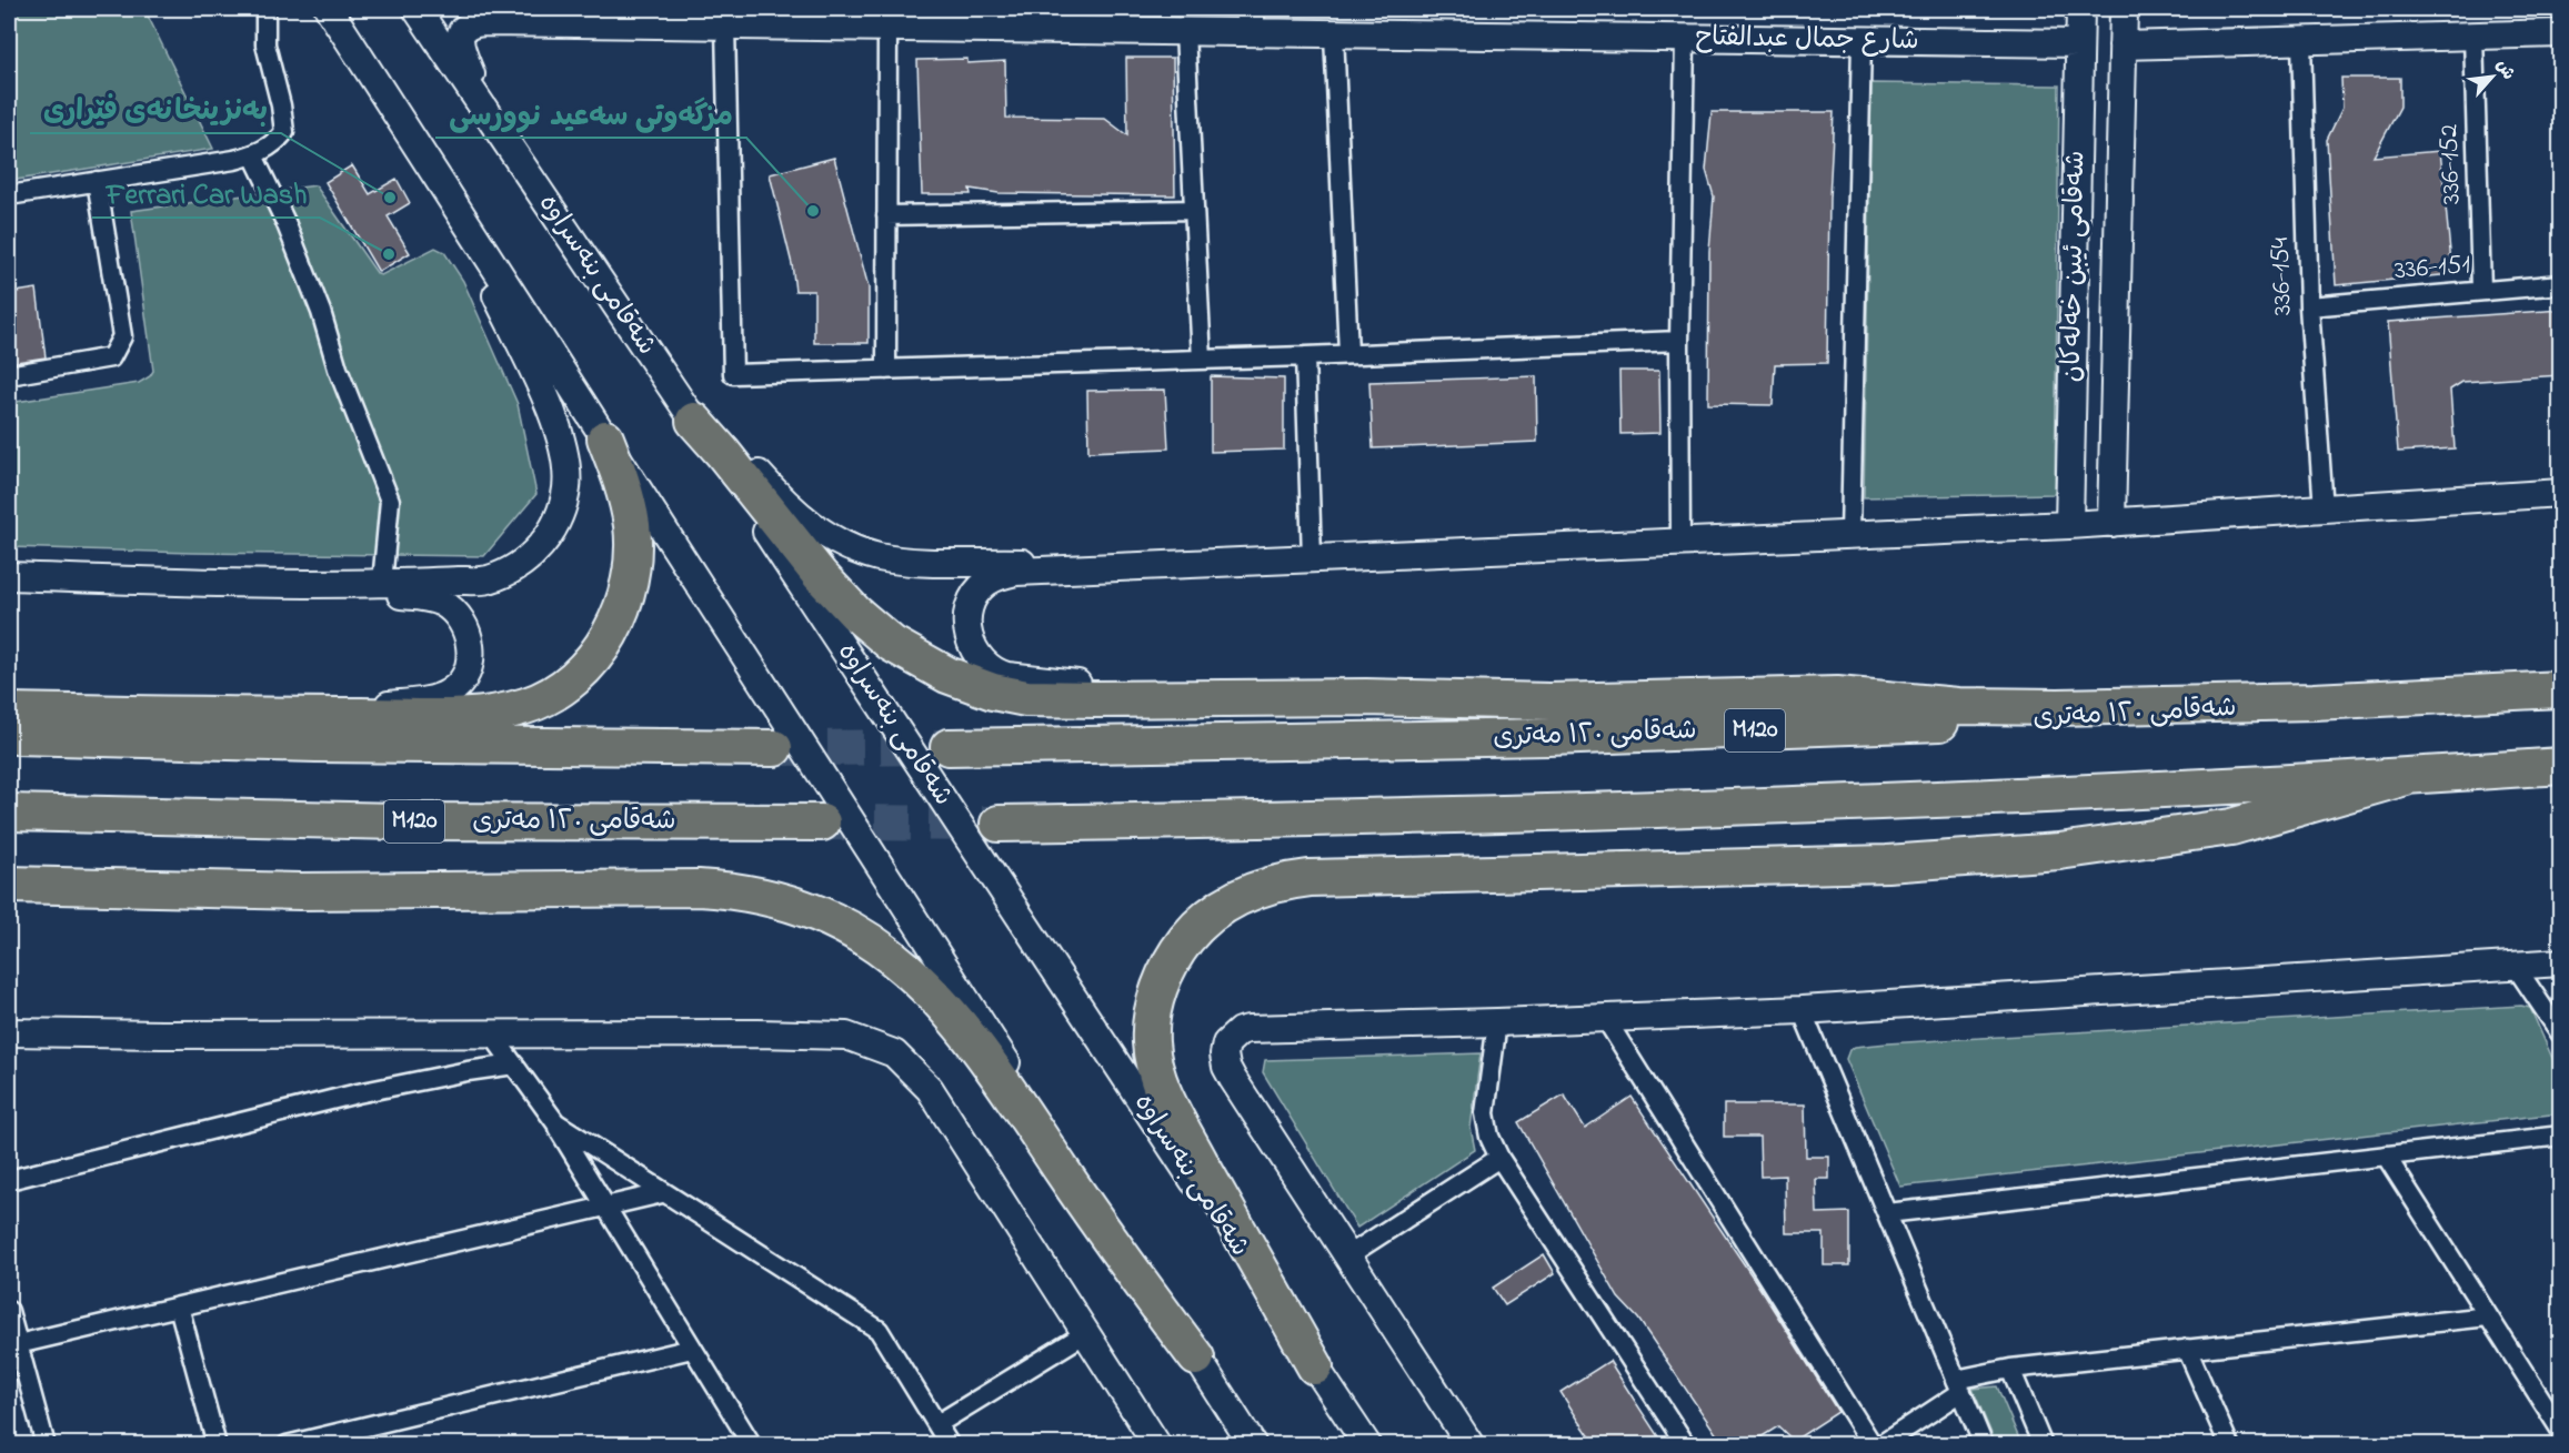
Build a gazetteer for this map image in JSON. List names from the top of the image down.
{
  "streets": {
    "highway": ["شەقامی ١٢٠ مەتری", "M120"],
    "street": [
      "شارع جمال عبدالفتاح",
      "336-152",
      "شەقامی ئیبن خەلەکان",
      "336-151",
      "شەقامی بنەسراوە",
      "336-154"
    ]
  },
  "crossings": [
    ["شارع جمال عبدالفتاح", "شەقامی ئیبن خەلەکان"],
    ["شارع جمال عبدالفتاح", "شەقامی بنەسراوە"],
    ["336-152", "336-151"],
    ["336-151", "336-154"]
  ],
  "places": ["بەنزینخانەی فێراری", "مزگەوتی سەعید نوورسی", "Ferrari Car Wash"],
  "north": "top right"
}
